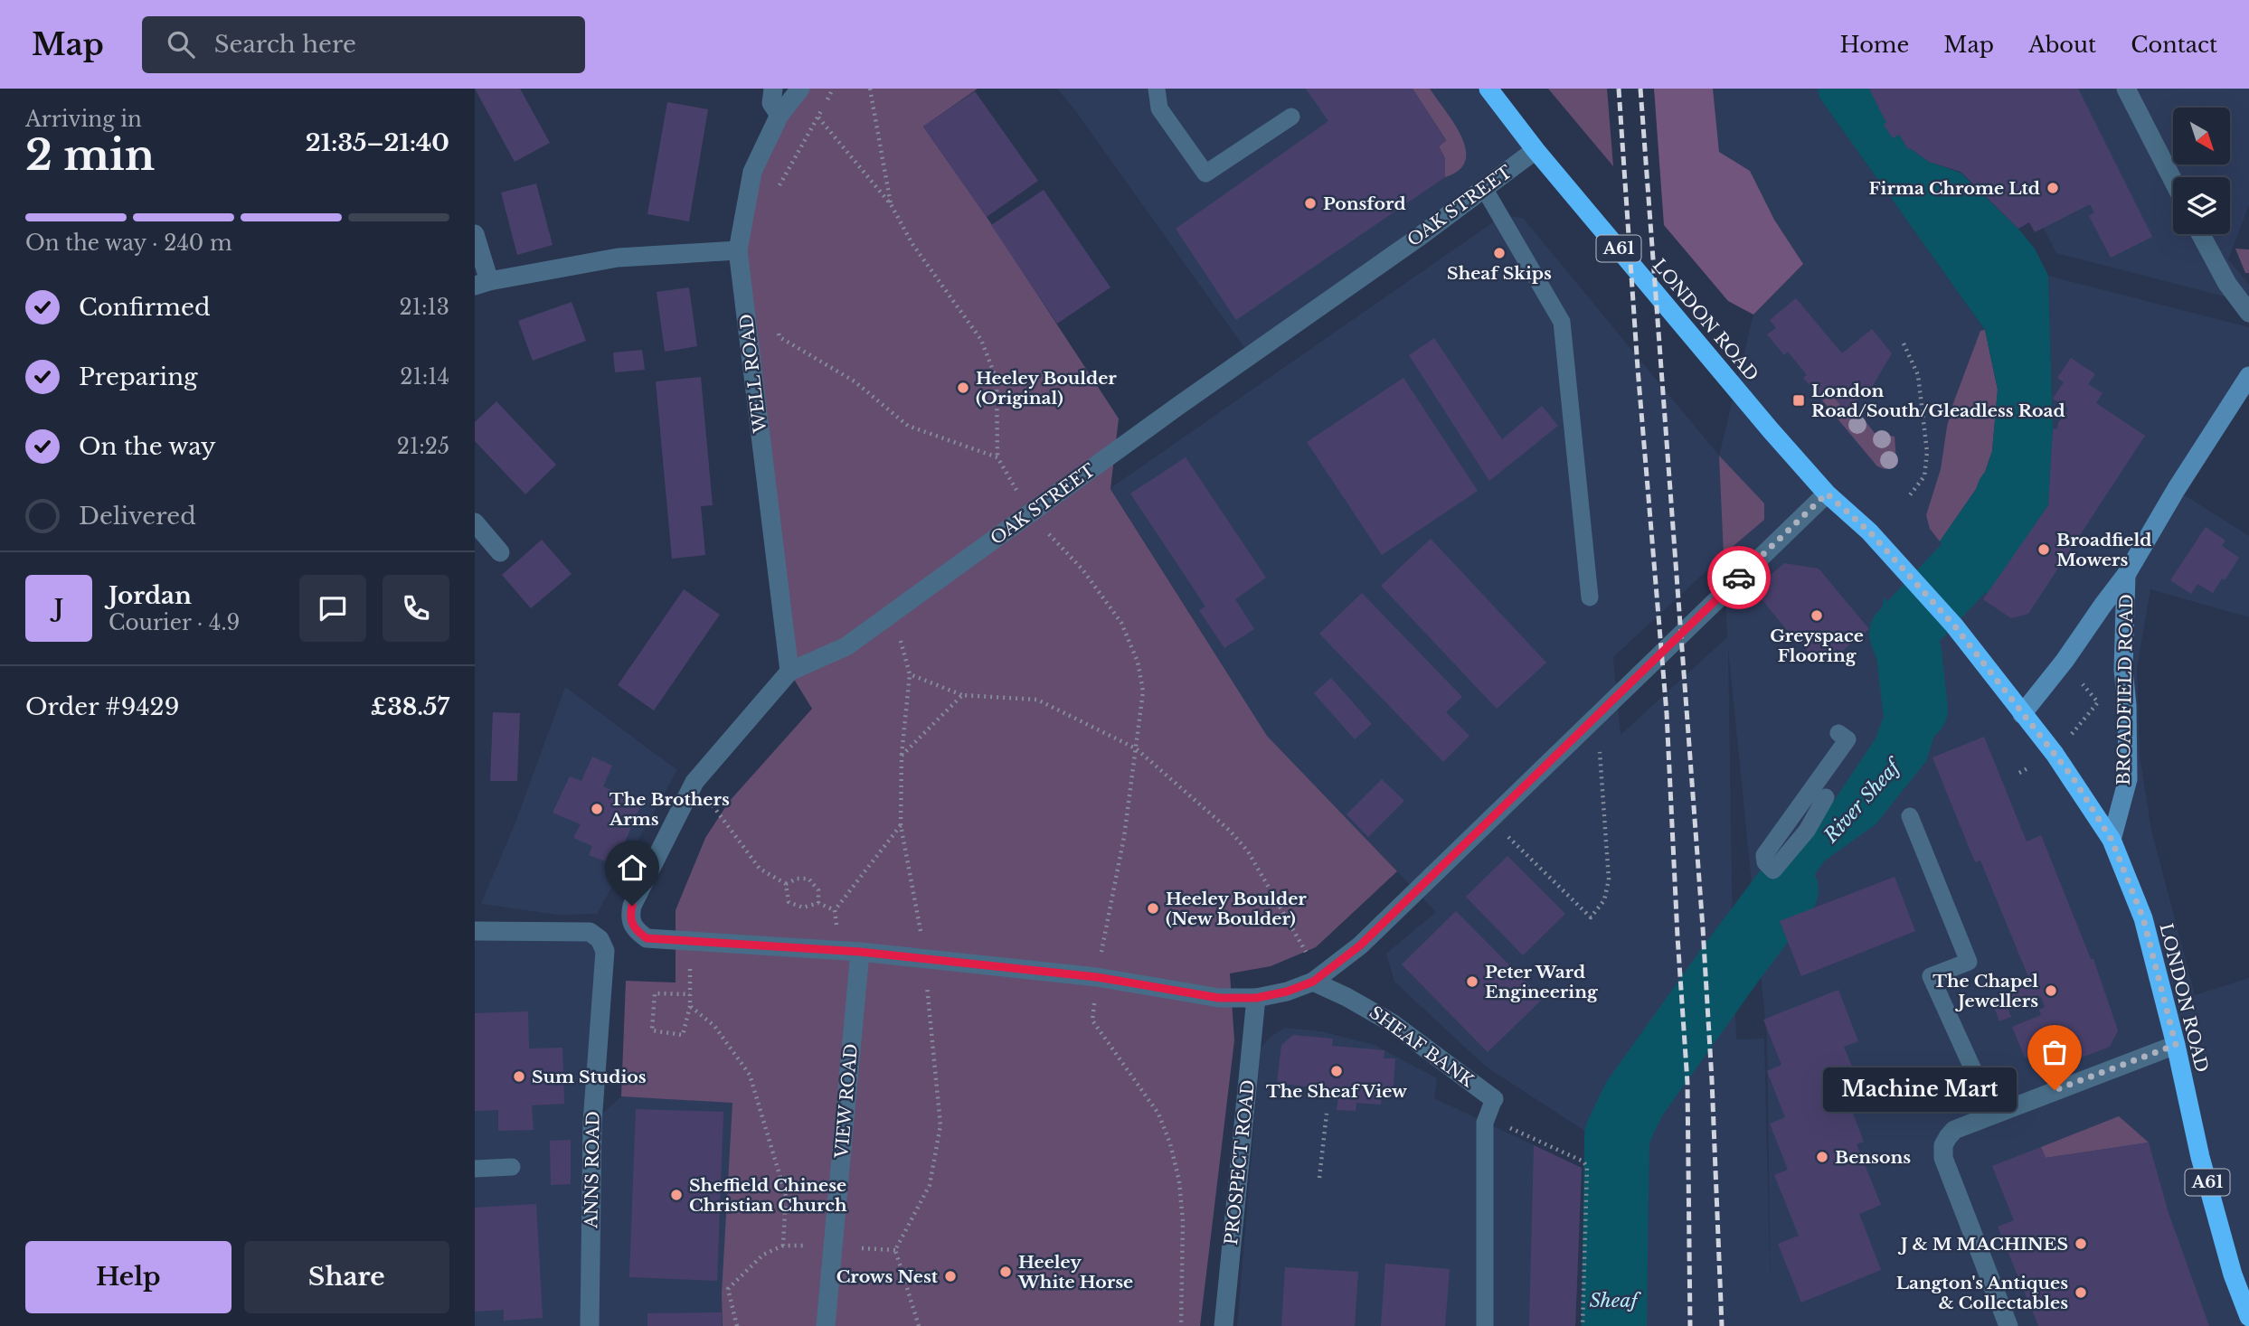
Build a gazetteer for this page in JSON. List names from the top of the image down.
{
  "streets": {
    "highway": ["A61", "LONDON ROAD"],
    "street": [
      "OAK STREET",
      "WELL ROAD",
      "BROADFIELD ROAD",
      "SHEAF BANK",
      "VIEW ROAD",
      "PROSPECT ROAD",
      "ANNS ROAD"
    ]
  },
  "crossings": [
    ["OAK STREET", "LONDON ROAD"],
    ["OAK STREET", "WELL ROAD"],
    ["LONDON ROAD", "BROADFIELD ROAD"]
  ],
  "water": ["River Sheaf", "Sheaf"],
  "places": {
    "other": [
      "Firma Chrome Ltd",
      "Ponsford",
      "Sheaf Skips",
      "Heeley Boulder (Original)",
      "Broadfield Mowers",
      "Greyspace Flooring",
      "The Brothers Arms",
      "Heeley Boulder (New Boulder)",
      "Peter Ward Engineering",
      "The Chapel Jewellers",
      "The Sheaf View",
      "Sum Studios",
      "Machine Mart",
      "Bensons",
      "Sheffield Chinese Christian Church",
      "J & M MACHINES",
      "Heeley White Horse",
      "Crows Nest",
      "Langton's Antiques & Collectables"
    ],
    "transit": ["London Road/South/Gleadless Road"]
  },
  "north": "bottom right",
  "page": {
    "header": "Map",
    "search": "Search here",
    "nav": [
      "Home",
      "Map",
      "About",
      "Contact"
    ],
    "heading": ["2 min", "Arriving in", "21:35–21:40"],
    "panel": [
      "Jordan",
      "Courier · 4.9",
      "Order #9429",
      "£38.57"
    ],
    "bar": "On the way · 240 m",
    "list": [
      ["Confirmed", "21:13"],
      ["Preparing", "21:14"],
      ["On the way", "21:25"],
      "Delivered"
    ],
    "round": "J",
    "bubble": "Machine Mart",
    "buttons": ["Help", "Share"]
  }
}
